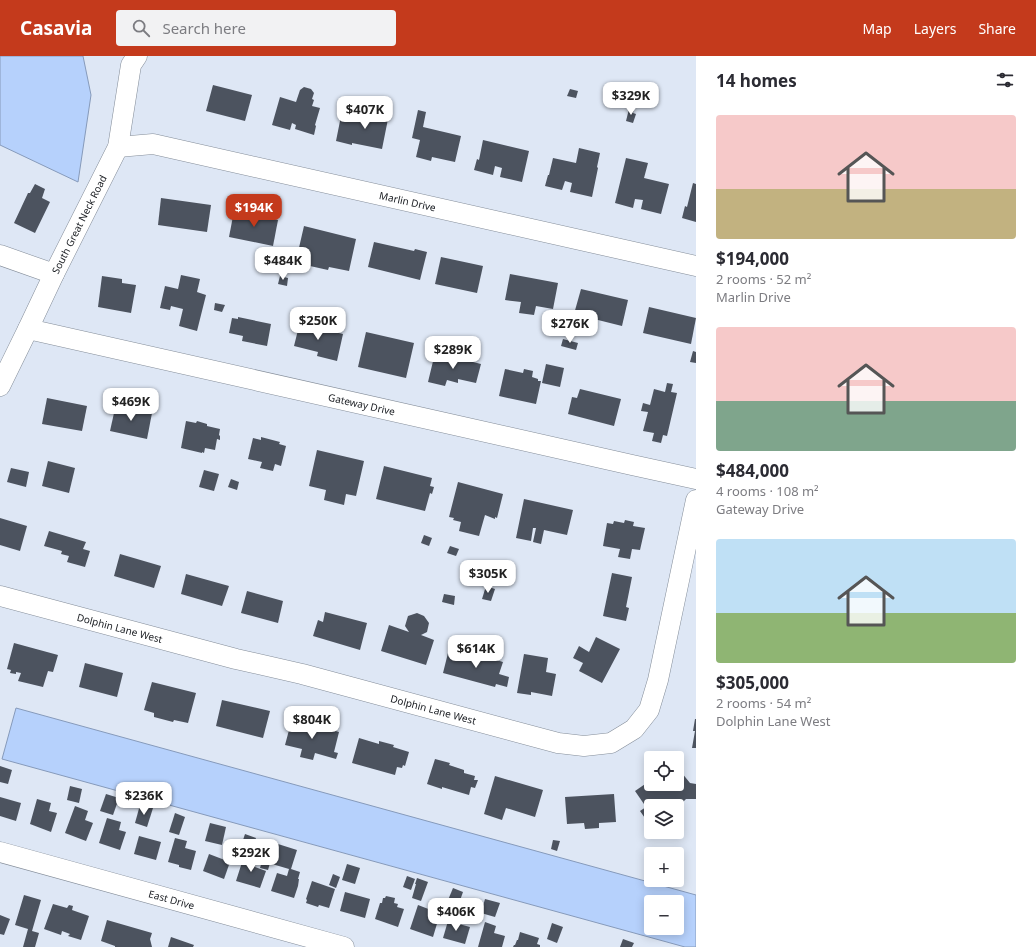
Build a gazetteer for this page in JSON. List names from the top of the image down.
{
  "streets": {
    "street": [
      "Marlin Drive",
      "South Great Neck Road",
      "Gateway Drive",
      "Dolphin Lane West",
      "East Drive"
    ]
  },
  "crossings": [
    ["Marlin Drive", "South Great Neck Road"],
    ["South Great Neck Road", "Gateway Drive"]
  ],
  "page": {
    "header": "Casavia",
    "search": "Search here",
    "nav": ["Map", "Layers", "Share"],
    "heading": "14 homes",
    "price": [
      "$329K",
      "$407K",
      "$194K",
      "$484K",
      "$250K",
      "$276K",
      "$289K",
      "$469K",
      "$305K",
      "$614K",
      "$804K",
      "$236K",
      "$292K",
      "$406K"
    ],
    "list": [
      {
        "name": "$194,000",
        "note": "2 rooms · 52 m² · Marlin Drive"
      },
      {
        "name": "$484,000",
        "note": "4 rooms · 108 m² · Gateway Drive"
      },
      {
        "name": "$305,000",
        "note": "2 rooms · 54 m² · Dolphin Lane West"
      }
    ],
    "map_buttons": ["+", "−"]
  }
}
